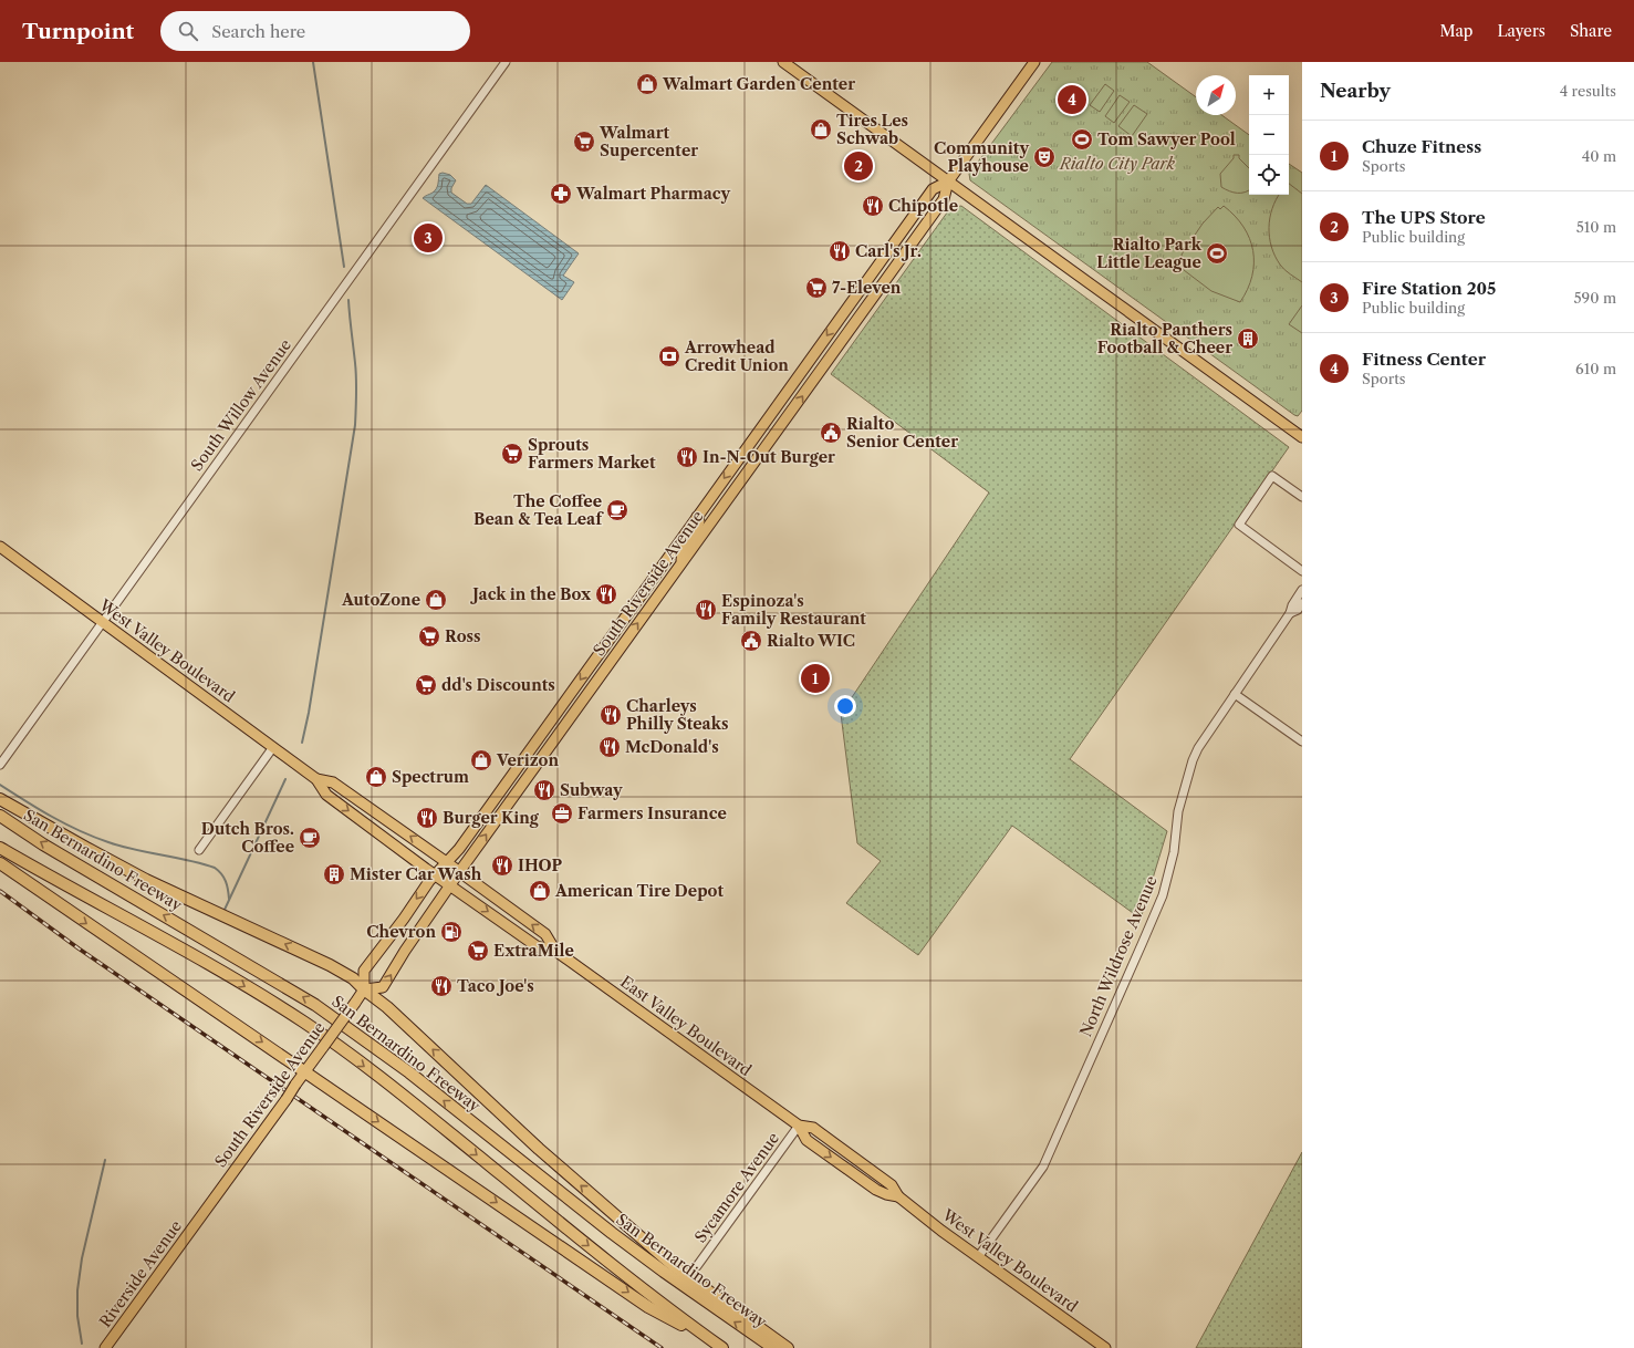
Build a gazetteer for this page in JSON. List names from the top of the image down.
{
  "streets": {
    "highway": ["San Bernardino Freeway"],
    "main road": [
      "South Riverside Avenue",
      "West Valley Boulevard",
      "East Valley Boulevard",
      "Riverside Avenue"
    ],
    "street": ["South Willow Avenue", "North Wildrose Avenue", "Sycamore Avenue"]
  },
  "crossings": [
    ["South Willow Avenue", "West Valley Boulevard"],
    ["South Riverside Avenue", "West Valley Boulevard"],
    ["South Riverside Avenue", "East Valley Boulevard"],
    ["South Riverside Avenue", "Riverside Avenue"],
    ["West Valley Boulevard", "North Wildrose Avenue"],
    ["West Valley Boulevard", "East Valley Boulevard"],
    ["West Valley Boulevard", "Sycamore Avenue"],
    ["East Valley Boulevard", "Sycamore Avenue"]
  ],
  "parks": ["Rialto City Park"],
  "places": {
    "shop": [
      "Walmart Garden Center",
      "Tires Les Schwab",
      "AutoZone",
      "Verizon",
      "Spectrum",
      "American Tire Depot"
    ],
    "sports": ["Tom Sawyer Pool", "Rialto Park Little League"],
    "supermarket": [
      "Walmart Supercenter",
      "7-Eleven",
      "Sprouts Farmers Market",
      "Ross",
      "dd's Discounts",
      "ExtraMile"
    ],
    "theatre": ["Community Playhouse"],
    "pharmacy": ["Walmart Pharmacy"],
    "restaurant": [
      "Chipotle",
      "Carl's Jr.",
      "In-N-Out Burger",
      "Jack in the Box",
      "Espinoza's Family Restaurant",
      "Charleys Philly Steaks",
      "McDonald's",
      "Subway",
      "Burger King",
      "IHOP",
      "Taco Joe's"
    ],
    "building": ["Rialto Panthers Football & Cheer", "Mister Car Wash"],
    "bank": ["Arrowhead Credit Union"],
    "public building": ["Rialto Senior Center", "Rialto WIC"],
    "cafe": ["The Coffee Bean & Tea Leaf", "Dutch Bros. Coffee"],
    "office": ["Farmers Insurance"],
    "fuel station": ["Chevron"]
  },
  "north": "top right",
  "page": {
    "header": "Turnpoint",
    "search": "Search here",
    "nav": ["Map", "Layers", "Share"],
    "heading": ["Nearby", "4 results"],
    "map_buttons": ["+", "−"],
    "pins": [
      "4",
      "2",
      "3",
      "1"
    ],
    "list": [
      {
        "mark": "1",
        "name": "Chuze Fitness",
        "note": "Sports",
        "value": "40 m"
      },
      {
        "mark": "2",
        "name": "The UPS Store",
        "note": "Public building",
        "value": "510 m"
      },
      {
        "mark": "3",
        "name": "Fire Station 205",
        "note": "Public building",
        "value": "590 m"
      },
      {
        "mark": "4",
        "name": "Fitness Center",
        "note": "Sports",
        "value": "610 m"
      }
    ]
  }
}
